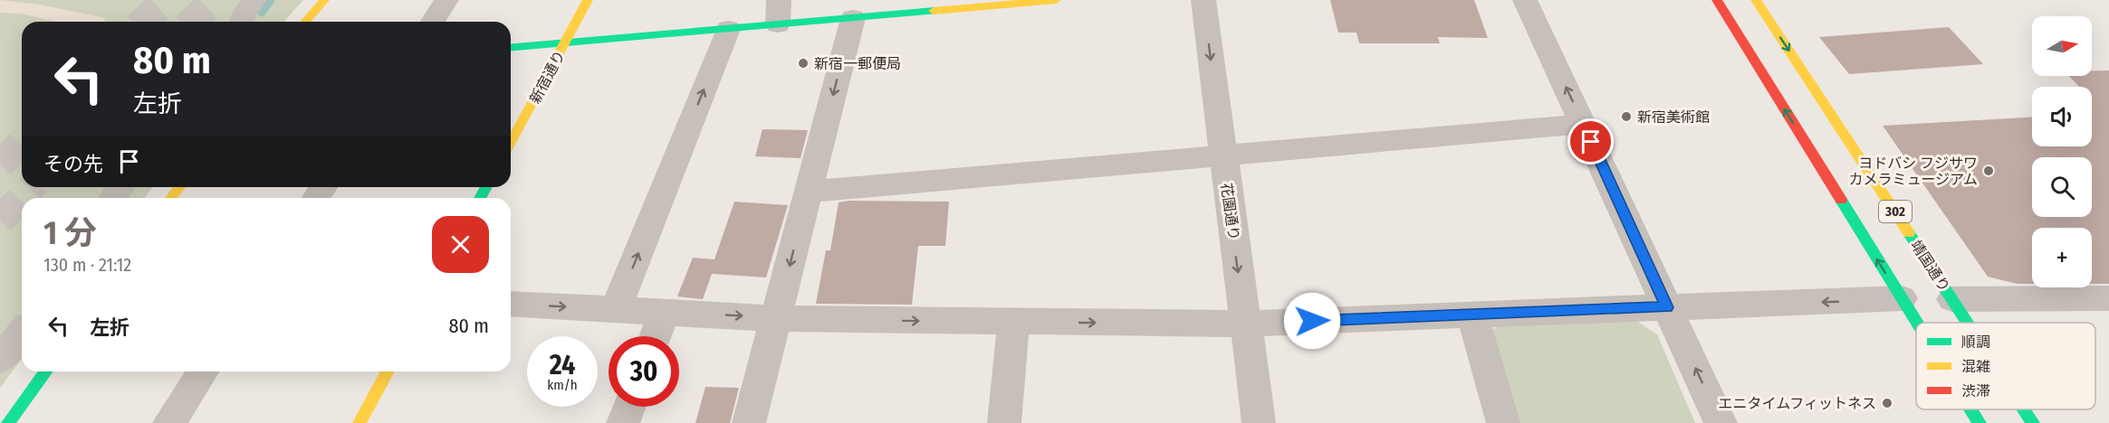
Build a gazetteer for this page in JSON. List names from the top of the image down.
{
  "streets": {
    "street": [
      "新宿通り",
      "花園通り",
      "302",
      "靖国通り"
    ]
  },
  "one_way": ["花園通り"],
  "places": [
    "新宿一郵便局",
    "新宿美術館",
    "ヨドバシ フジサワ カメラミュージアム",
    "エニタイムフィットネス"
  ],
  "legend": ["順調", "混雑", "渋滞"],
  "north": "right",
  "page": {
    "map_buttons": "+",
    "turn": ["80 m", "左折"],
    "then": "その先",
    "heading": ["1 分", "130 m · 21:12"],
    "list": [
      {
        "name": "左折",
        "value": "80 m"
      }
    ],
    "speed": "24 km/h",
    "limit": "30"
  }
}
